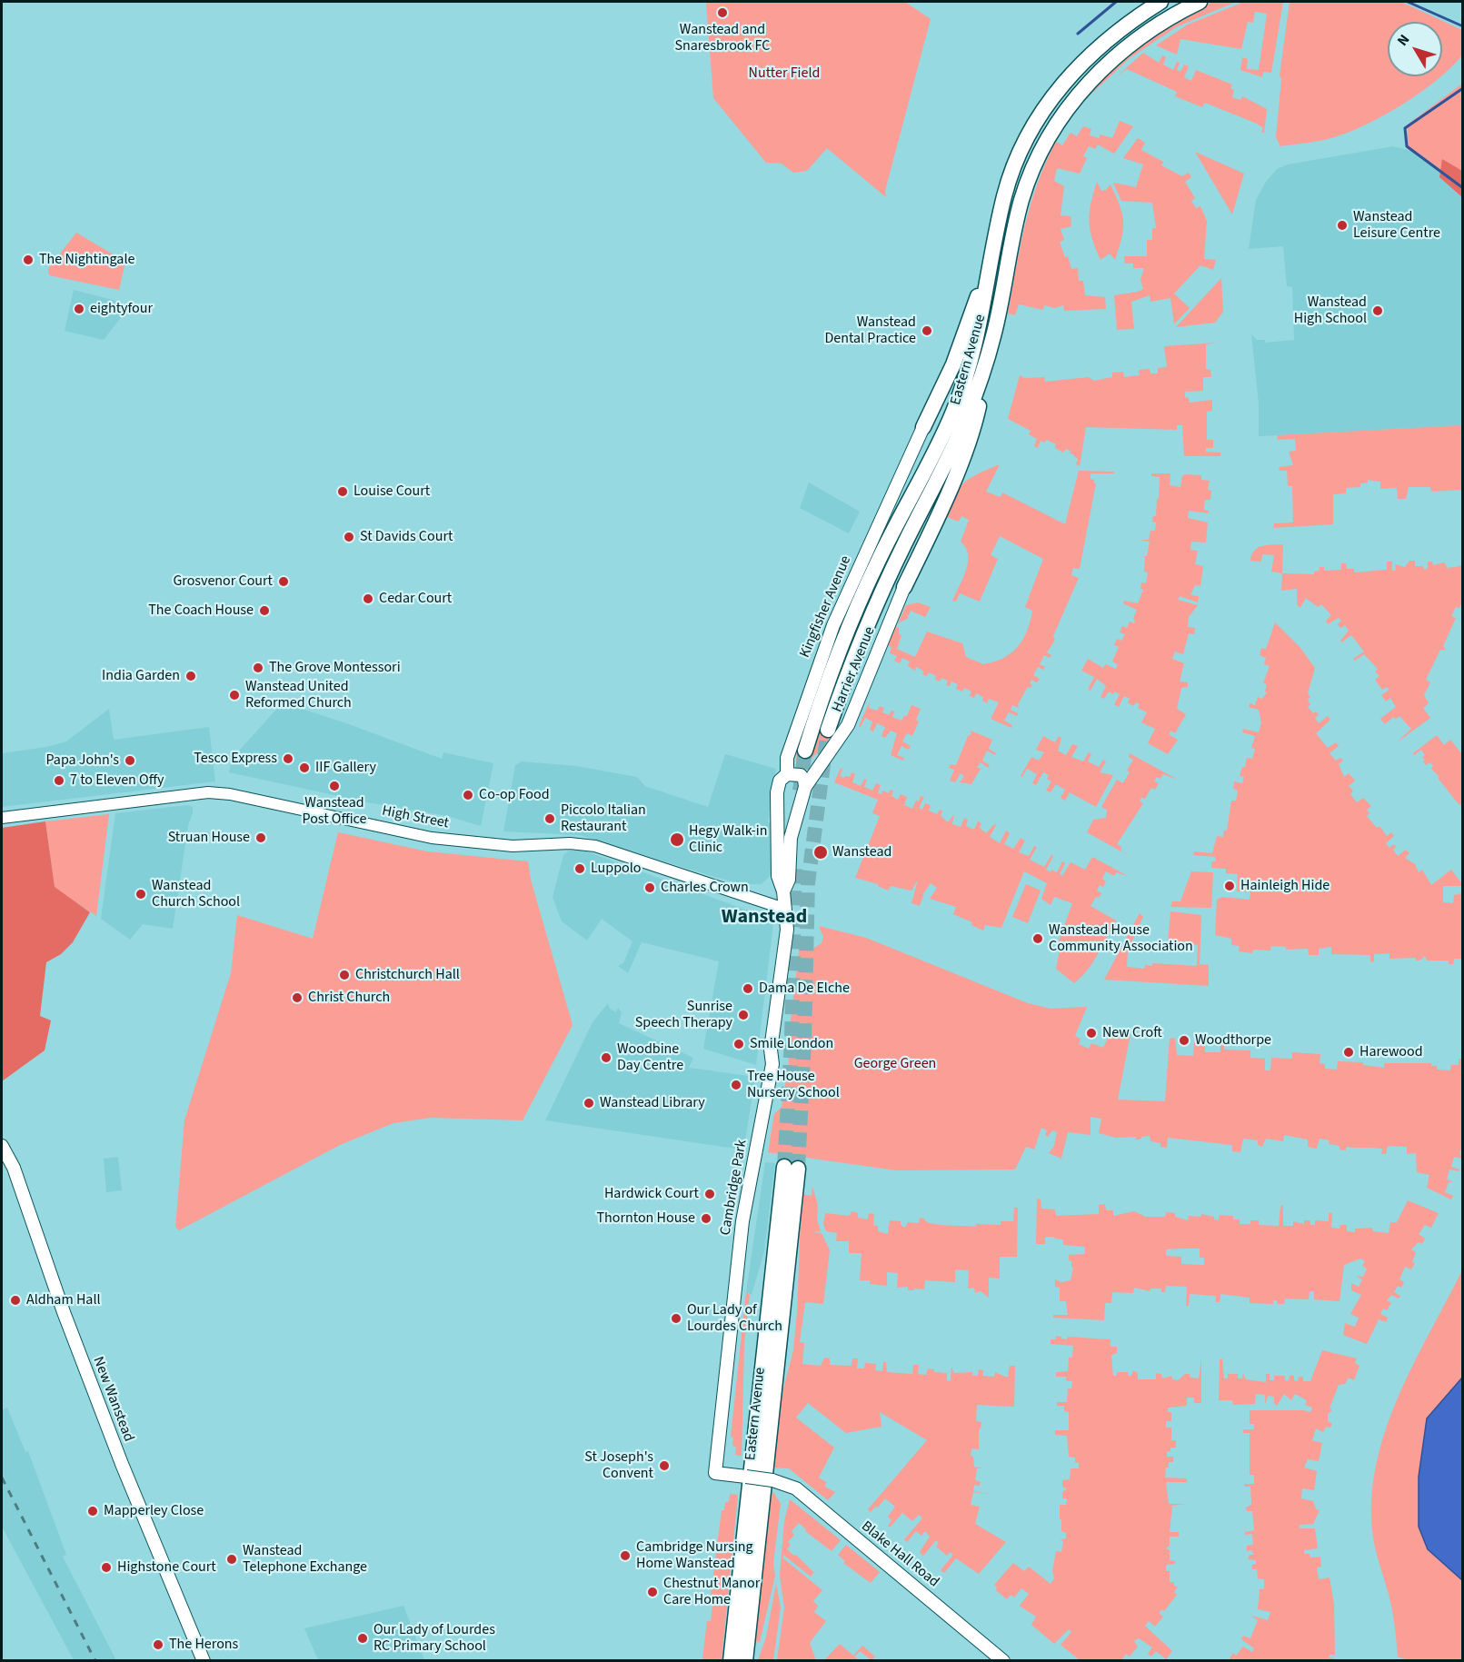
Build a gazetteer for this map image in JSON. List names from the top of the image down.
{
  "streets": {
    "highway": ["Eastern Avenue"],
    "main road": [
      "Kingfisher Avenue",
      "Harrier Avenue",
      "Cambridge Park",
      "New Wanstead",
      "Blake Hall Road"
    ],
    "street": ["High Street"]
  },
  "crossings": [
    ["Kingfisher Avenue", "Cambridge Park"],
    ["High Street", "Cambridge Park"],
    ["Cambridge Park", "Blake Hall Road"]
  ],
  "districts": ["Wanstead"],
  "parks": ["Nutter Field", "George Green"],
  "places": [
    "Wanstead and Snaresbrook FC",
    "Wanstead Leisure Centre",
    "The Nightingale",
    "eightyfour",
    "Wanstead High School",
    "Wanstead Dental Practice",
    "Louise Court",
    "St Davids Court",
    "Grosvenor Court",
    "Cedar Court",
    "The Coach House",
    "The Grove Montessori",
    "India Garden",
    "Wanstead United Reformed Church",
    "Tesco Express",
    "Papa John's",
    "IIF Gallery",
    "7 to Eleven Offy",
    "Wanstead Post Office",
    "Co-op Food",
    "Piccolo Italian Restaurant",
    "Struan House",
    "Hegy Walk-in Clinic",
    "Wanstead",
    "Luppolo",
    "Hainleigh Hide",
    "Charles Crown",
    "Wanstead Church School",
    "Wanstead House Community Association",
    "Christchurch Hall",
    "Dama De Elche",
    "Christ Church",
    "Sunrise Speech Therapy",
    "New Croft",
    "Woodthorpe",
    "Smile London",
    "Harewood",
    "Woodbine Day Centre",
    "Tree House Nursery School",
    "Wanstead Library",
    "Hardwick Court",
    "Thornton House",
    "Aldham Hall",
    "Our Lady of Lourdes Church",
    "St Joseph's Convent",
    "Mapperley Close",
    "Cambridge Nursing Home Wanstead",
    "Wanstead Telephone Exchange",
    "Highstone Court",
    "Chestnut Manor Care Home",
    "Our Lady of Lourdes RC Primary School",
    "The Herons"
  ],
  "north": "top left"
}
